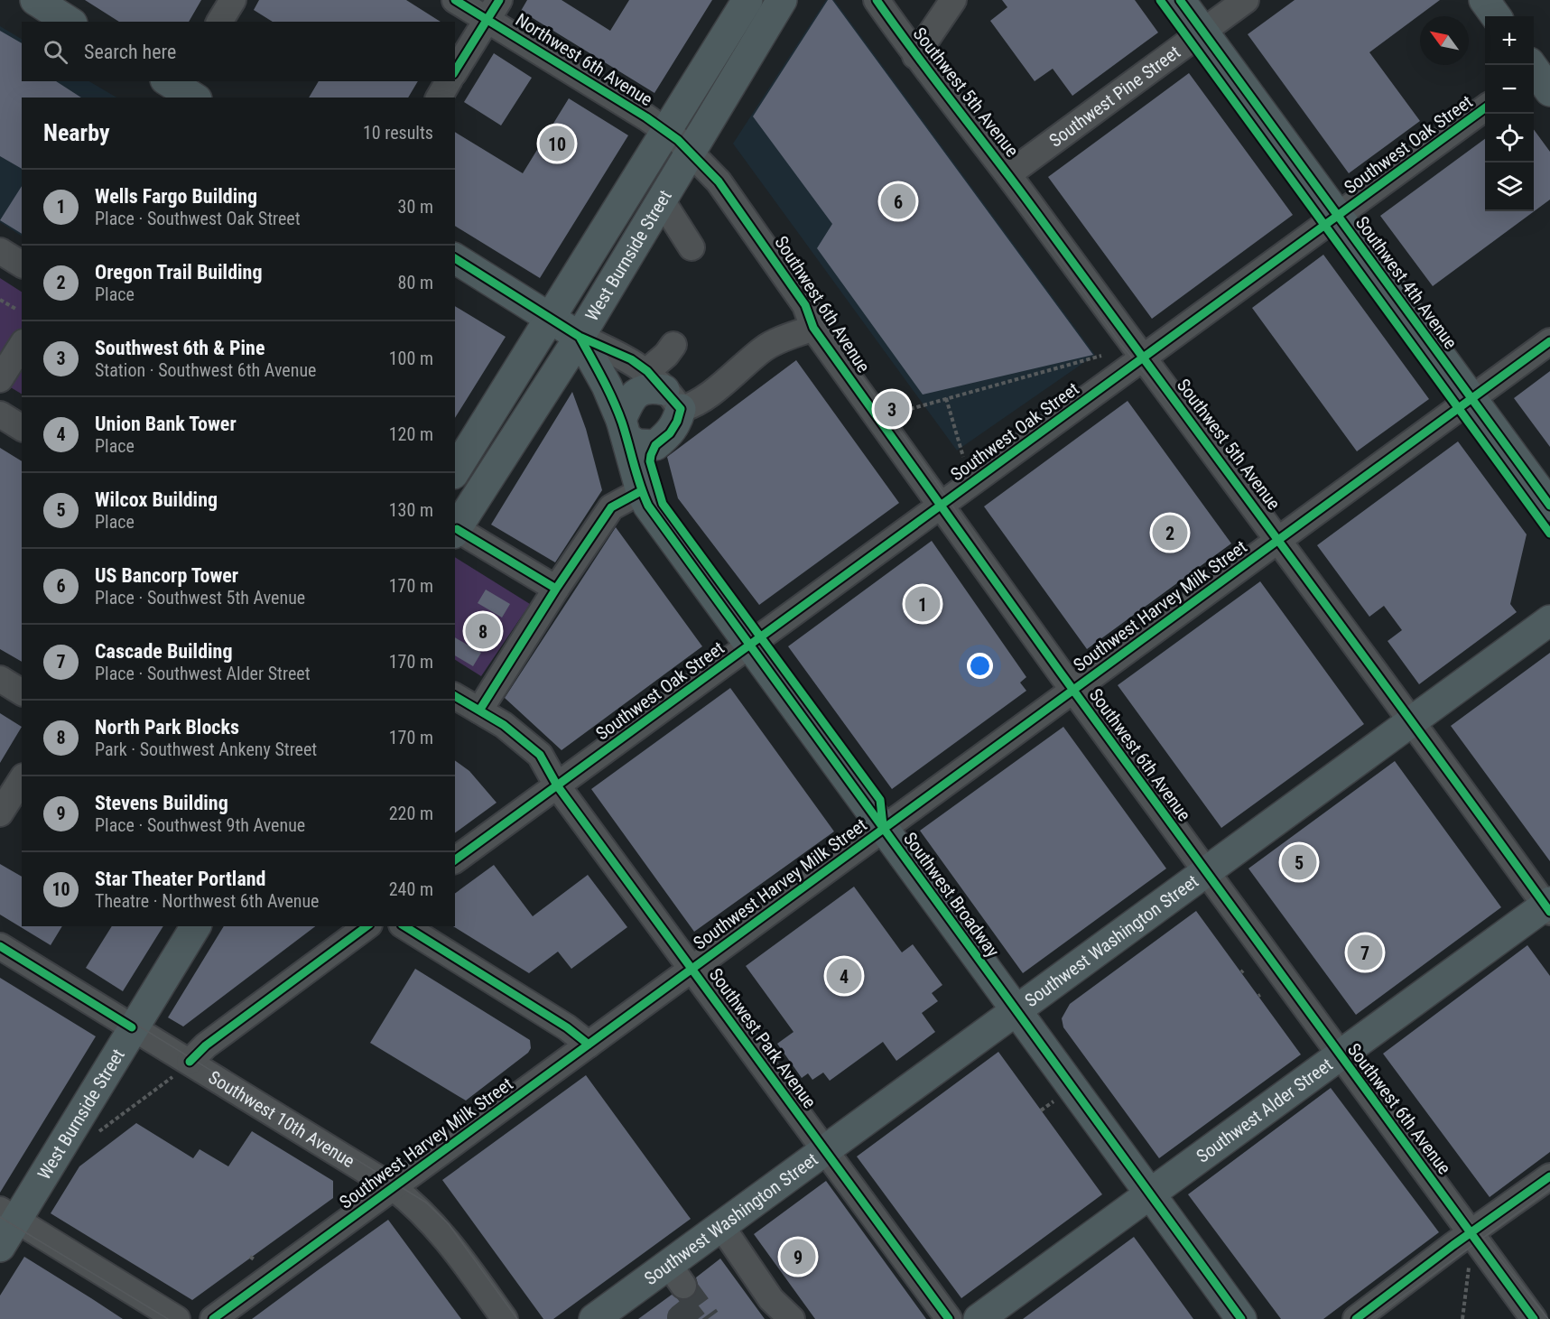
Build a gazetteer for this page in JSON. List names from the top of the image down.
{
  "streets": {
    "main road": [
      "West Burnside Street",
      "Southwest 4th Avenue",
      "Southwest Broadway",
      "Southwest Washington Street",
      "Southwest Alder Street"
    ],
    "street": [
      "Northwest 6th Avenue",
      "Southwest 5th Avenue",
      "Southwest Pine Street",
      "Southwest Oak Street",
      "Southwest 6th Avenue",
      "Southwest Harvey Milk Street",
      "Southwest Park Avenue",
      "Southwest 10th Avenue"
    ]
  },
  "crossings": [
    ["Northwest 6th Avenue", "West Burnside Street"],
    ["Northwest 6th Avenue", "Southwest 6th Avenue"],
    ["Southwest 5th Avenue", "Southwest Pine Street"],
    ["Southwest 5th Avenue", "Southwest Oak Street"],
    ["Southwest 5th Avenue", "Southwest Harvey Milk Street"],
    ["Southwest 5th Avenue", "Southwest Washington Street"],
    ["Southwest 5th Avenue", "Southwest Alder Street"],
    ["Southwest Pine Street", "Southwest 4th Avenue"],
    ["Southwest Oak Street", "Southwest 4th Avenue"],
    ["Southwest Oak Street", "Southwest 6th Avenue"],
    ["Southwest Oak Street", "Southwest Broadway"],
    ["Southwest Oak Street", "Southwest Park Avenue"],
    ["West Burnside Street", "Southwest 6th Avenue"],
    ["West Burnside Street", "Southwest Broadway"],
    ["West Burnside Street", "Southwest 10th Avenue"],
    ["Southwest 4th Avenue", "Southwest Harvey Milk Street"],
    ["Southwest 6th Avenue", "Southwest Harvey Milk Street"],
    ["Southwest 6th Avenue", "Southwest Washington Street"],
    ["Southwest 6th Avenue", "Southwest Alder Street"],
    ["Southwest Harvey Milk Street", "Southwest Broadway"],
    ["Southwest Harvey Milk Street", "Southwest Park Avenue"],
    ["Southwest Harvey Milk Street", "Southwest 10th Avenue"],
    ["Southwest Broadway", "Southwest Washington Street"],
    ["Southwest Broadway", "Southwest Alder Street"],
    ["Southwest Washington Street", "Southwest Park Avenue"]
  ],
  "north": "top left",
  "page": {
    "map_buttons": ["+", "−"],
    "search": "Search here",
    "heading": ["Nearby", "10 results"],
    "pins": [
      "10",
      "6",
      "3",
      "2",
      "1",
      "8",
      "5",
      "7",
      "4",
      "9"
    ],
    "list": [
      {
        "mark": "1",
        "name": "Wells Fargo Building",
        "note": "Place · Southwest Oak Street",
        "value": "30 m"
      },
      {
        "mark": "2",
        "name": "Oregon Trail Building",
        "note": "Place",
        "value": "80 m"
      },
      {
        "mark": "3",
        "name": "Southwest 6th & Pine",
        "note": "Station · Southwest 6th Avenue",
        "value": "100 m"
      },
      {
        "mark": "4",
        "name": "Union Bank Tower",
        "note": "Place",
        "value": "120 m"
      },
      {
        "mark": "5",
        "name": "Wilcox Building",
        "note": "Place",
        "value": "130 m"
      },
      {
        "mark": "6",
        "name": "US Bancorp Tower",
        "note": "Place · Southwest 5th Avenue",
        "value": "170 m"
      },
      {
        "mark": "7",
        "name": "Cascade Building",
        "note": "Place · Southwest Alder Street",
        "value": "170 m"
      },
      {
        "mark": "8",
        "name": "North Park Blocks",
        "note": "Park · Southwest Ankeny Street",
        "value": "170 m"
      },
      {
        "mark": "9",
        "name": "Stevens Building",
        "note": "Place · Southwest 9th Avenue",
        "value": "220 m"
      },
      {
        "mark": "10",
        "name": "Star Theater Portland",
        "note": "Theatre · Northwest 6th Avenue",
        "value": "240 m"
      }
    ]
  }
}
